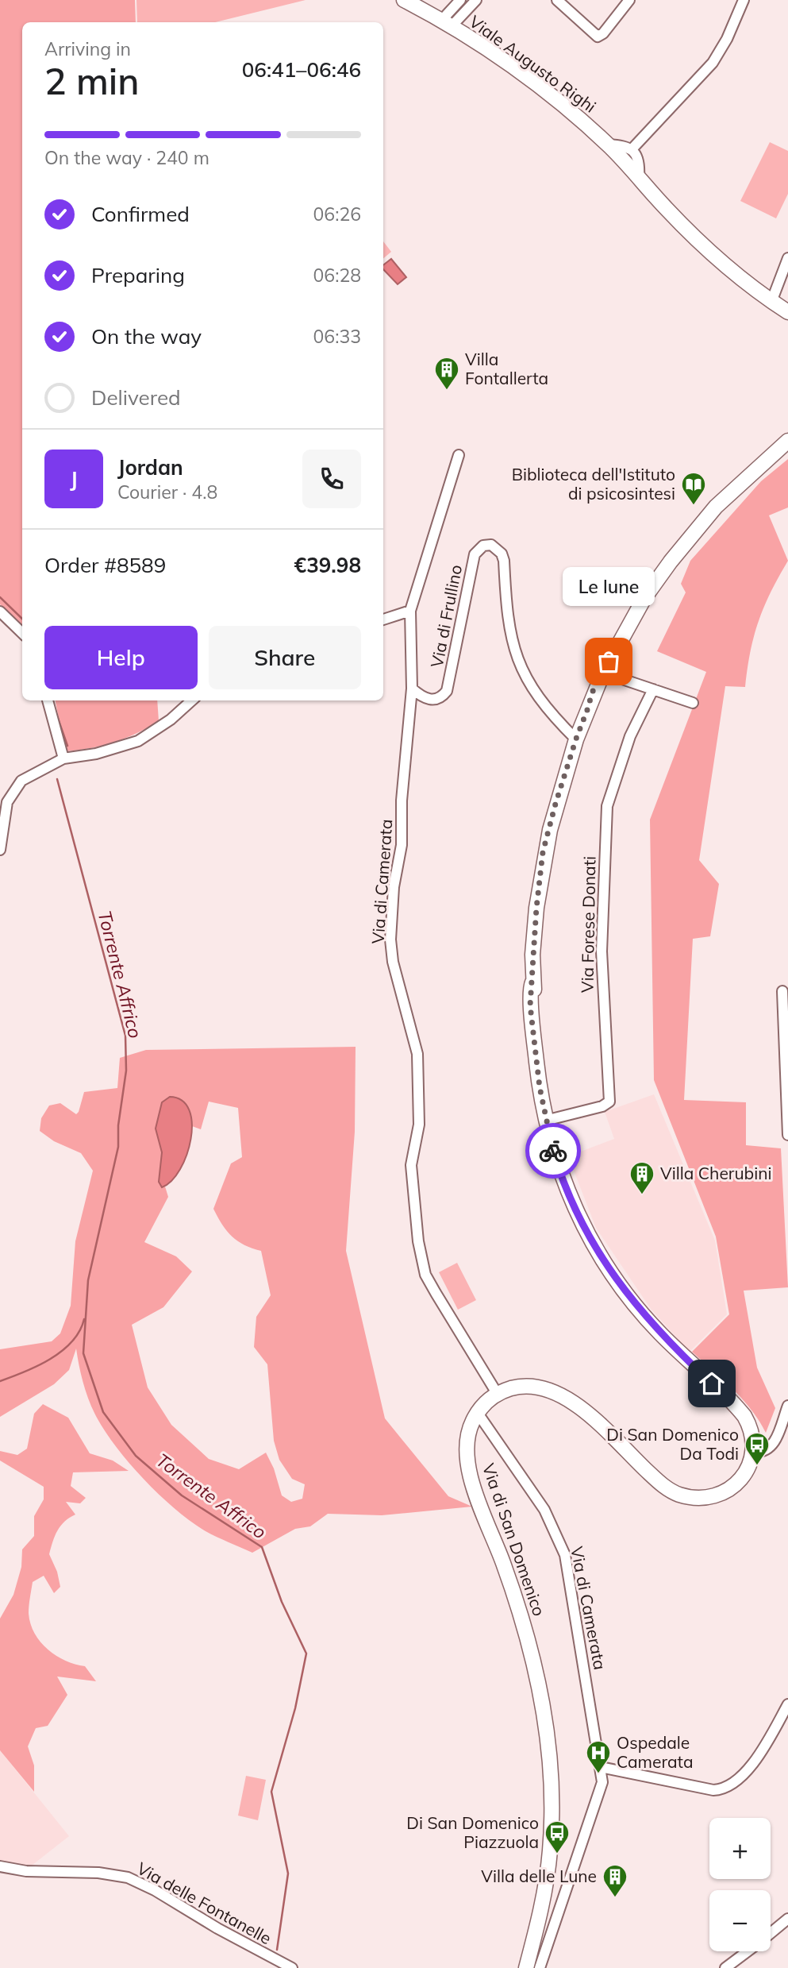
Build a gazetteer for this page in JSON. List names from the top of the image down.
{
  "streets": {
    "main road": ["Viale Augusto Righi", "Via di San Domenico"],
    "street": [
      "Via di Frullino",
      "Via di Camerata",
      "Via Forese Donati",
      "Via delle Fontanelle"
    ]
  },
  "crossings": [
    ["Via di Frullino", "Via di Camerata"],
    ["Via di Camerata", "Via di San Domenico"]
  ],
  "water": ["Torrente Affrico"],
  "places": {
    "building": ["Villa Fontallerta", "Villa Cherubini", "Villa delle Lune"],
    "library": ["Biblioteca dell'Istituto di psicosintesi"],
    "other": ["Le lune"],
    "bus stop": ["Di San Domenico Da Todi", "Di San Domenico Piazzuola"],
    "hospital": ["Ospedale Camerata"]
  },
  "page": {
    "heading": ["2 min", "Arriving in", "06:41–06:46"],
    "panel": [
      "Jordan",
      "Courier · 4.8",
      "Order #8589",
      "€39.98"
    ],
    "bar": "On the way · 240 m",
    "list": [
      ["Confirmed", "06:26"],
      ["Preparing", "06:28"],
      ["On the way", "06:33"],
      "Delivered"
    ],
    "round": "J",
    "bubble": "Le lune",
    "buttons": ["Help", "Share"],
    "map_buttons": ["+", "−"]
  }
}
